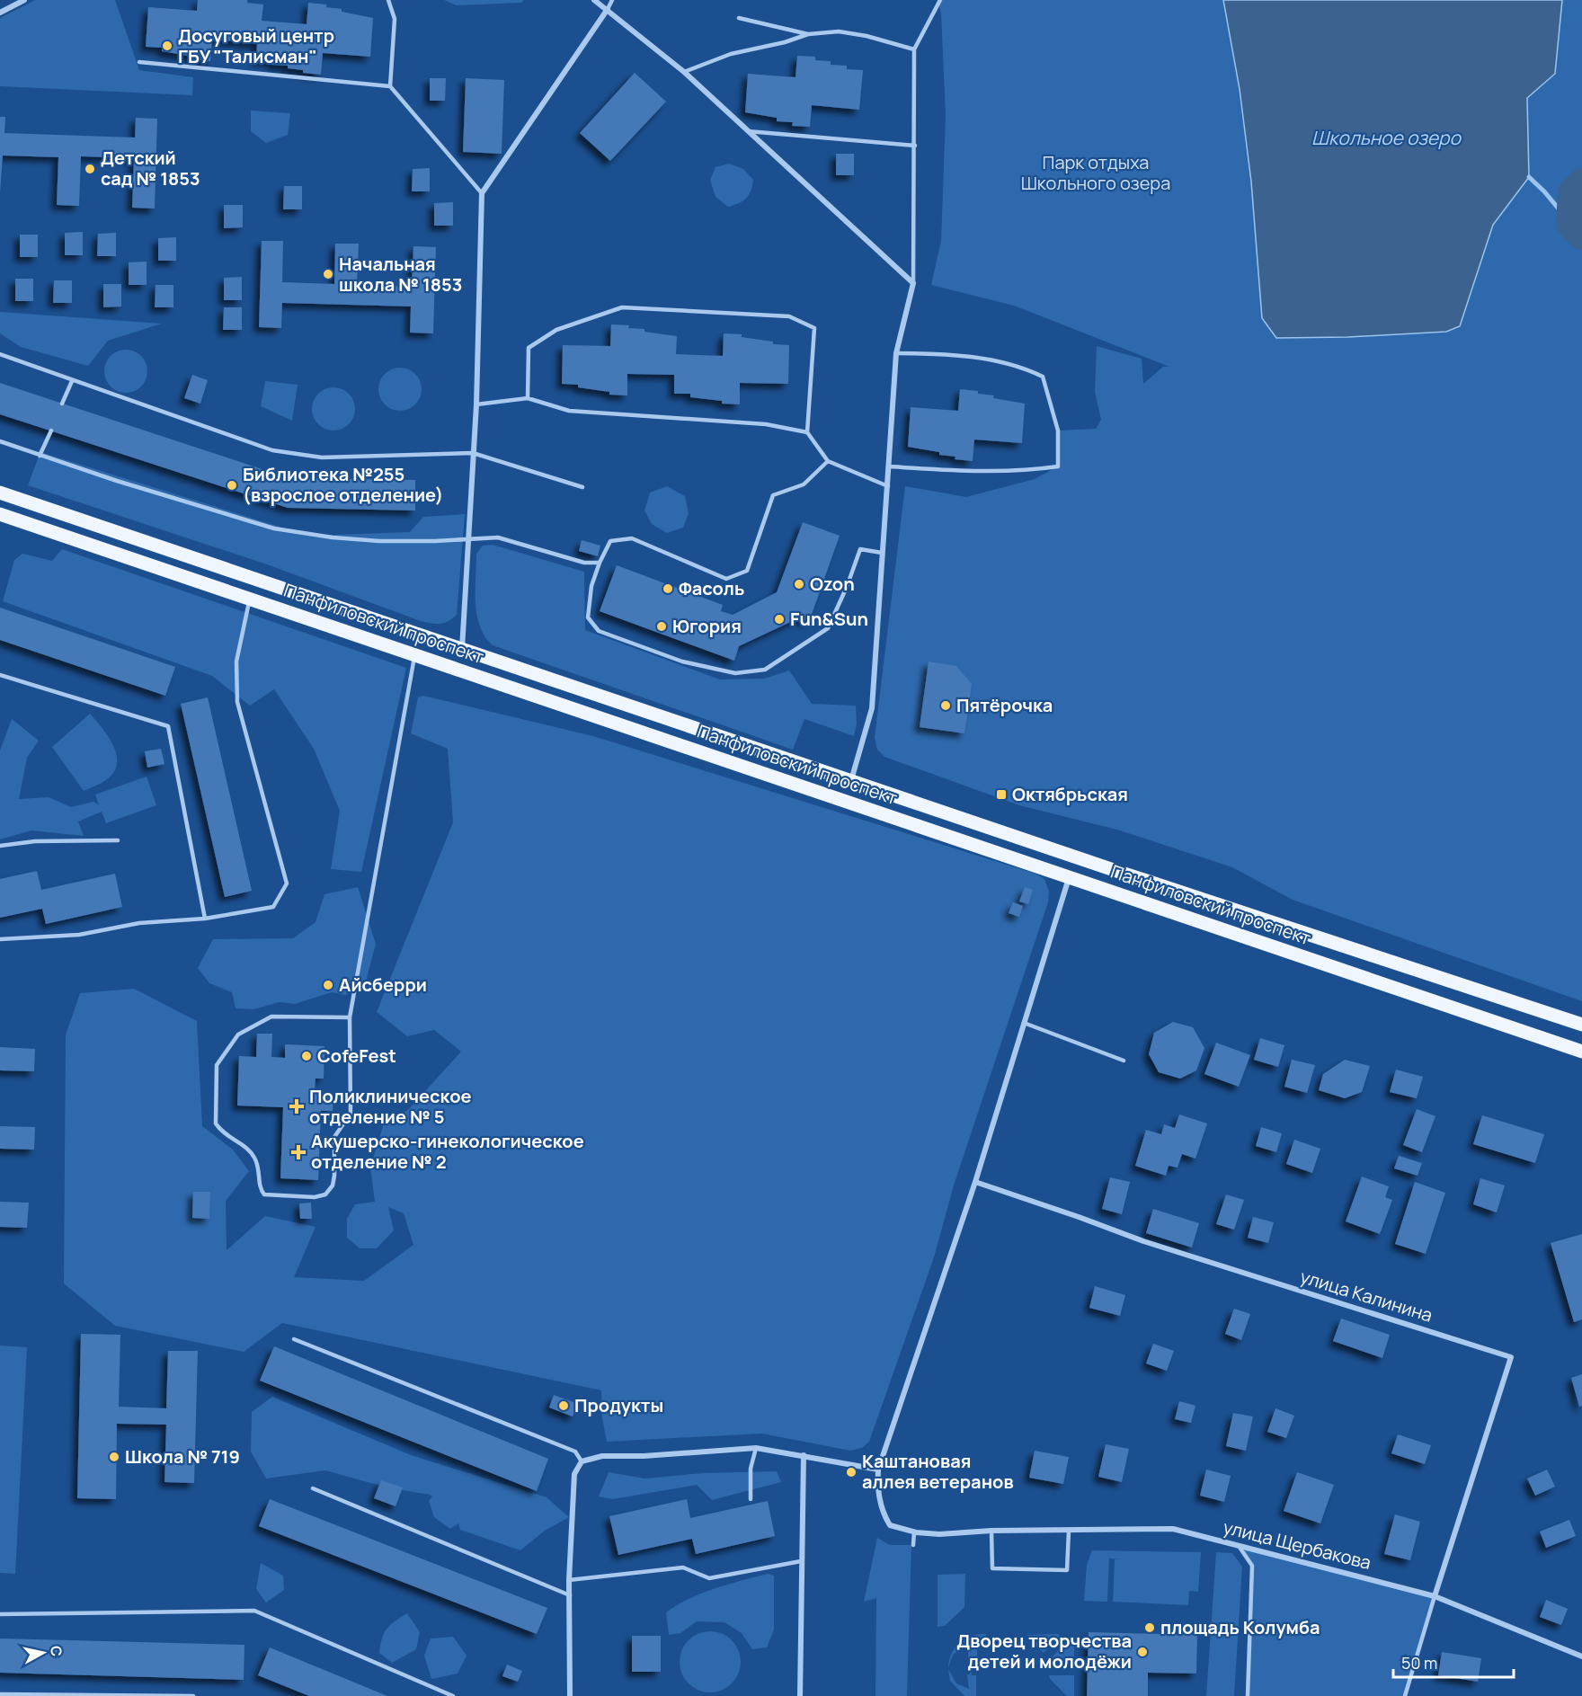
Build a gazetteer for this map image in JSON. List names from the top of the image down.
{
  "streets": {
    "main road": ["Панфиловский проспект"],
    "street": ["улица Калинина", "улица Щербакова"]
  },
  "crossings": [
    ["Панфиловский проспект", "улица Щербакова"],
    ["улица Калинина", "улица Щербакова"]
  ],
  "water": ["Школьное озеро"],
  "parks": ["Парк отдыха Школьного озера"],
  "places": {
    "other": [
      "Досуговый центр ГБУ \"Талисман\"",
      "Детский сад № 1853",
      "Начальная школа № 1853",
      "Библиотека №255 (взрослое отделение)",
      "Ozon",
      "Фасоль",
      "Fun&Sun",
      "Югория",
      "Пятёрочка",
      "Айсберри",
      "CofeFest",
      "Продукты",
      "Школа № 719",
      "Каштановая аллея ветеранов",
      "площадь Колумба",
      "Дворец творчества детей и молодёжи"
    ],
    "transit": ["Октябрьская"],
    "health": ["Поликлиническое отделение № 5", "Акушерско-гинекологическое отделение № 2"]
  },
  "scale_bar": "50 m",
  "north": "right"
}
